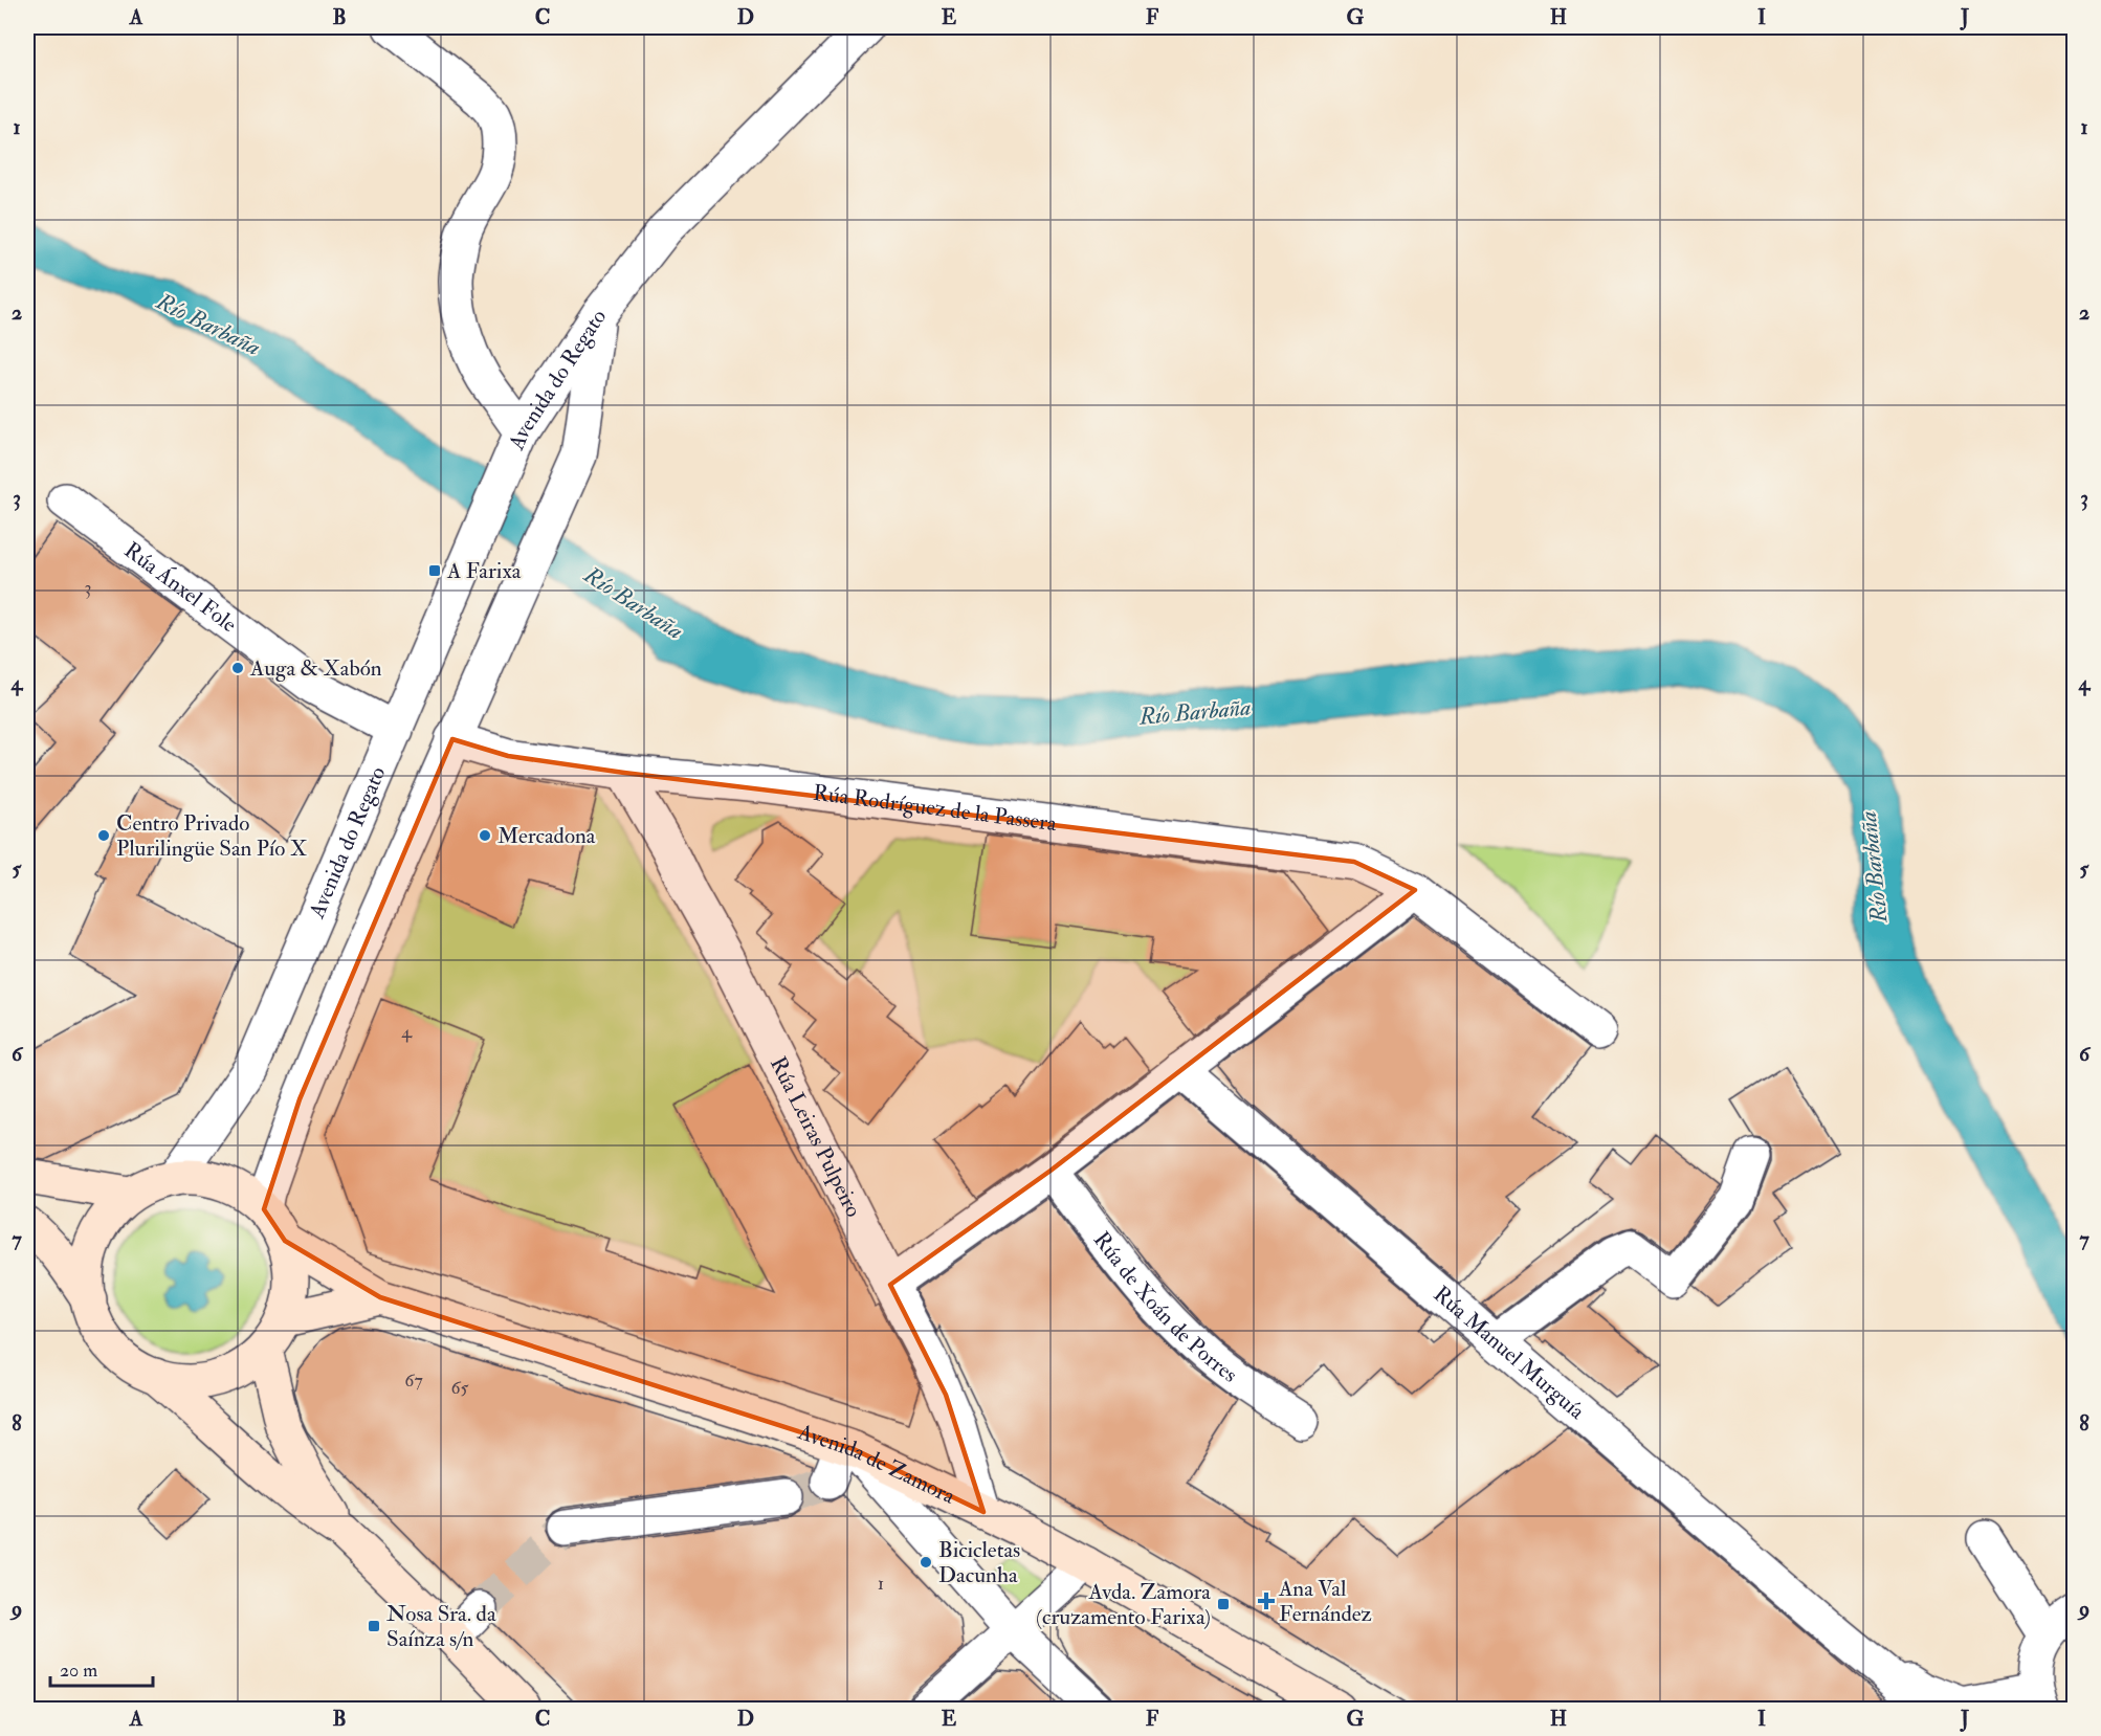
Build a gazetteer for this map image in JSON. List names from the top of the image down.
{
  "streets": {
    "street": [
      "Avenida do Regato",
      "Rúa Ánxel Fole",
      "Rúa Rodríguez de la Passera",
      "Rúa Leiras Pulpeiro",
      "Rúa de Xoán de Porres",
      "Rúa Manuel Murguía",
      "Avenida de Zamora"
    ]
  },
  "crossings": [
    ["Avenida do Regato", "Rúa Ánxel Fole"],
    ["Avenida do Regato", "Rúa Rodríguez de la Passera"],
    ["Avenida do Regato", "Avenida de Zamora"],
    ["Rúa Rodríguez de la Passera", "Rúa Leiras Pulpeiro"],
    ["Rúa Leiras Pulpeiro", "Avenida de Zamora"]
  ],
  "water": ["Río Barbaña"],
  "places": {
    "transit": ["A Farixa", "Avda. Zamora (cruzamento Farixa)", "Nosa Sra. da Saínza s/n"],
    "other": [
      "Auga & Xabón",
      "Centro Privado Plurilingüe San Pío X",
      "Mercadona",
      "Bicicletas Dacunha"
    ],
    "health": ["Ana Val Fernández"]
  },
  "house_numbers": [
    "3",
    "4",
    "67",
    "65",
    "1"
  ],
  "scale_bar": "20 m",
  "grid": {
    "columns": [
      "A",
      "B",
      "C",
      "D",
      "E",
      "F",
      "G",
      "H",
      "I",
      "J"
    ],
    "rows": [
      "1",
      "2",
      "3",
      "4",
      "5",
      "6",
      "7",
      "8",
      "9"
    ]
  }
}
